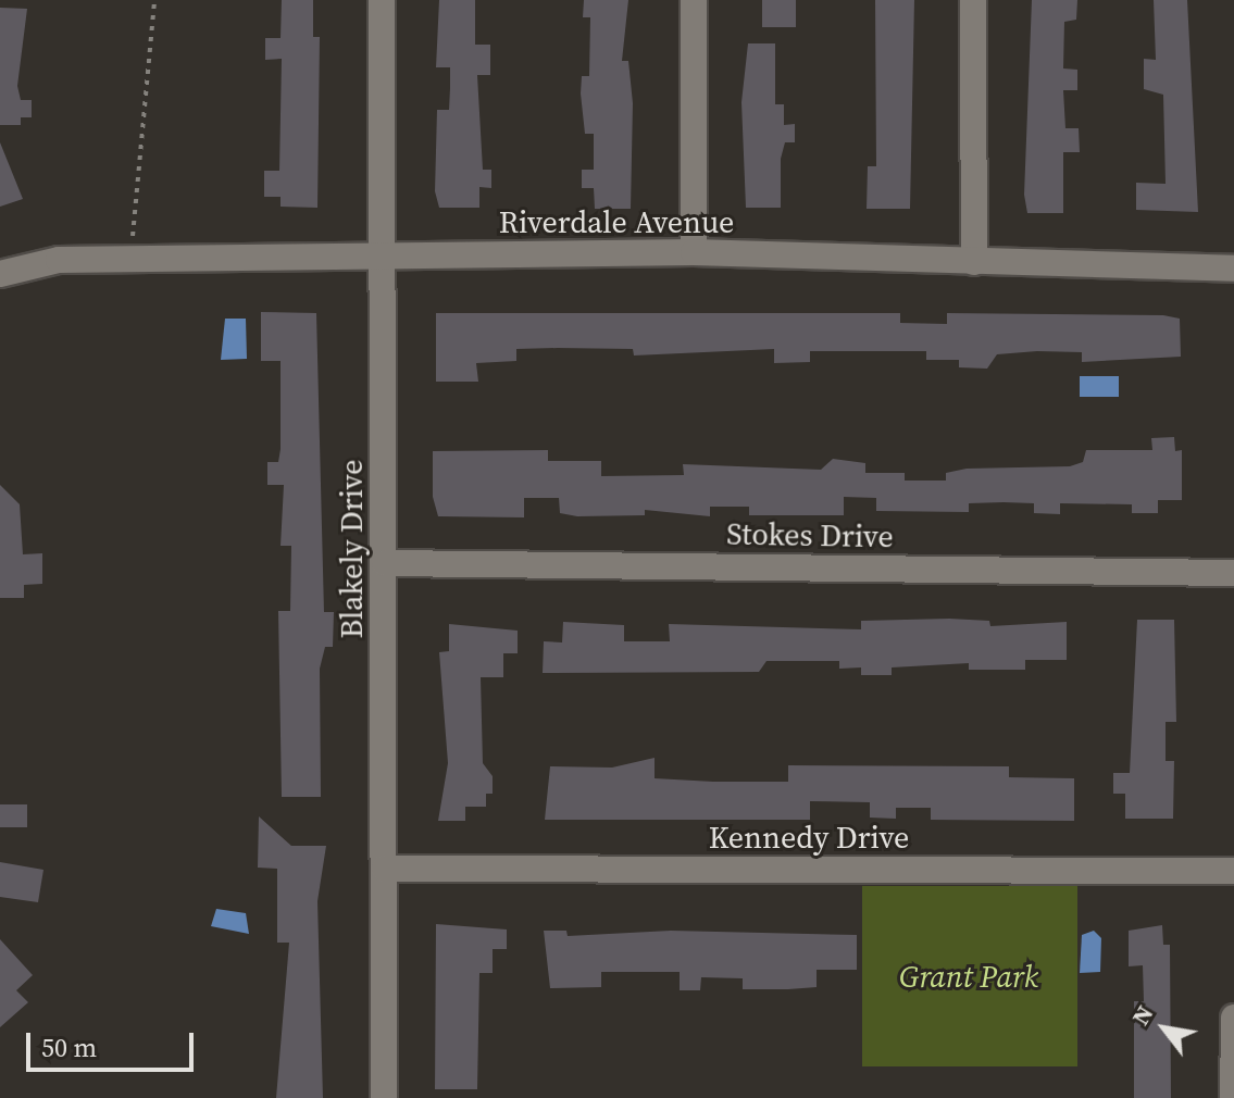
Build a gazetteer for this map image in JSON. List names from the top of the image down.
{
  "streets": {
    "street": [
      "Riverdale Avenue",
      "Stokes Drive",
      "Blakely Drive",
      "Kennedy Drive"
    ]
  },
  "crossings": [
    ["Riverdale Avenue", "Blakely Drive"],
    ["Stokes Drive", "Blakely Drive"],
    ["Blakely Drive", "Kennedy Drive"]
  ],
  "parks": ["Grant Park"],
  "scale_bar": "50 m",
  "north": "top left"
}
